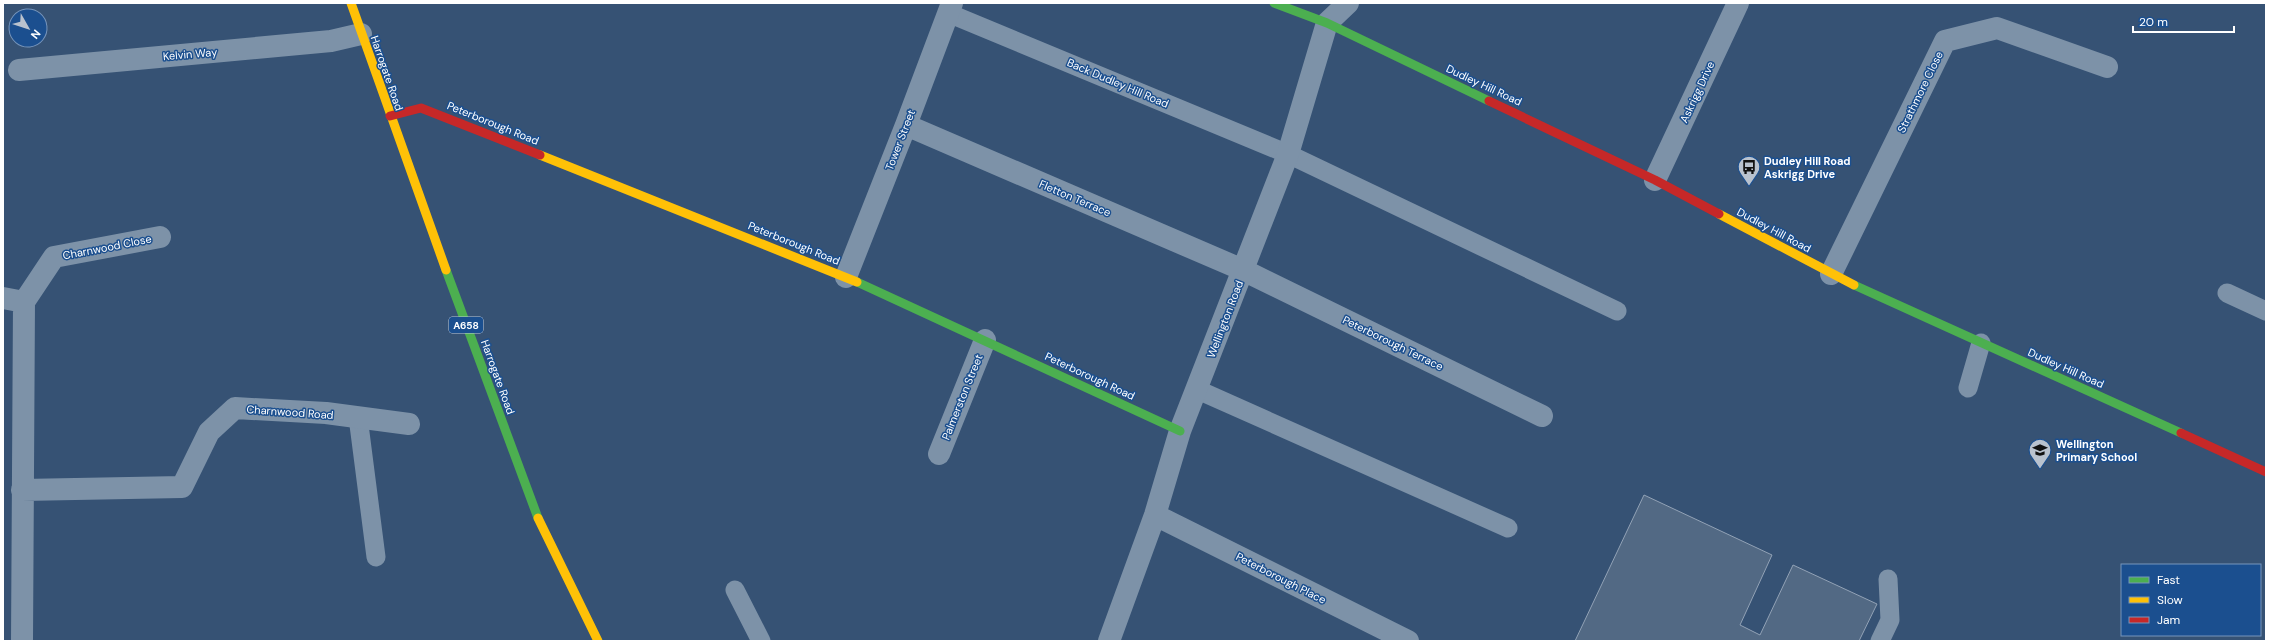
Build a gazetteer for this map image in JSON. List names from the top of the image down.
{
  "streets": {
    "main road": [
      "Harrogate Road",
      "Dudley Hill Road",
      "Peterborough Road",
      "A658"
    ],
    "street": [
      "Kelvin Way",
      "Askrigg Drive",
      "Strathmore Close",
      "Tower Street",
      "Fletton Terrace",
      "Charnwood Close",
      "Wellington Road",
      "Peterborough Terrace",
      "Palmerston Street",
      "Charnwood Road",
      "Peterborough Place"
    ],
    "lane": ["Back Dudley Hill Road"]
  },
  "crossings": [
    ["Kelvin Way", "Harrogate Road"],
    ["Harrogate Road", "Peterborough Road"],
    ["Back Dudley Hill Road", "Tower Street"],
    ["Back Dudley Hill Road", "Wellington Road"],
    ["Dudley Hill Road", "Askrigg Drive"],
    ["Dudley Hill Road", "Strathmore Close"],
    ["Dudley Hill Road", "Wellington Road"],
    ["Peterborough Road", "Tower Street"],
    ["Peterborough Road", "Wellington Road"],
    ["Peterborough Road", "Palmerston Street"],
    ["Tower Street", "Fletton Terrace"],
    ["Fletton Terrace", "Wellington Road"],
    ["Fletton Terrace", "Peterborough Terrace"],
    ["Wellington Road", "Peterborough Terrace"],
    ["Wellington Road", "Peterborough Place"]
  ],
  "places": {
    "bus stop": ["Dudley Hill Road Askrigg Drive"],
    "school or university": ["Wellington Primary School"]
  },
  "legend": ["Fast", "Slow", "Jam"],
  "scale_bar": "20 m",
  "north": "bottom right"
}
